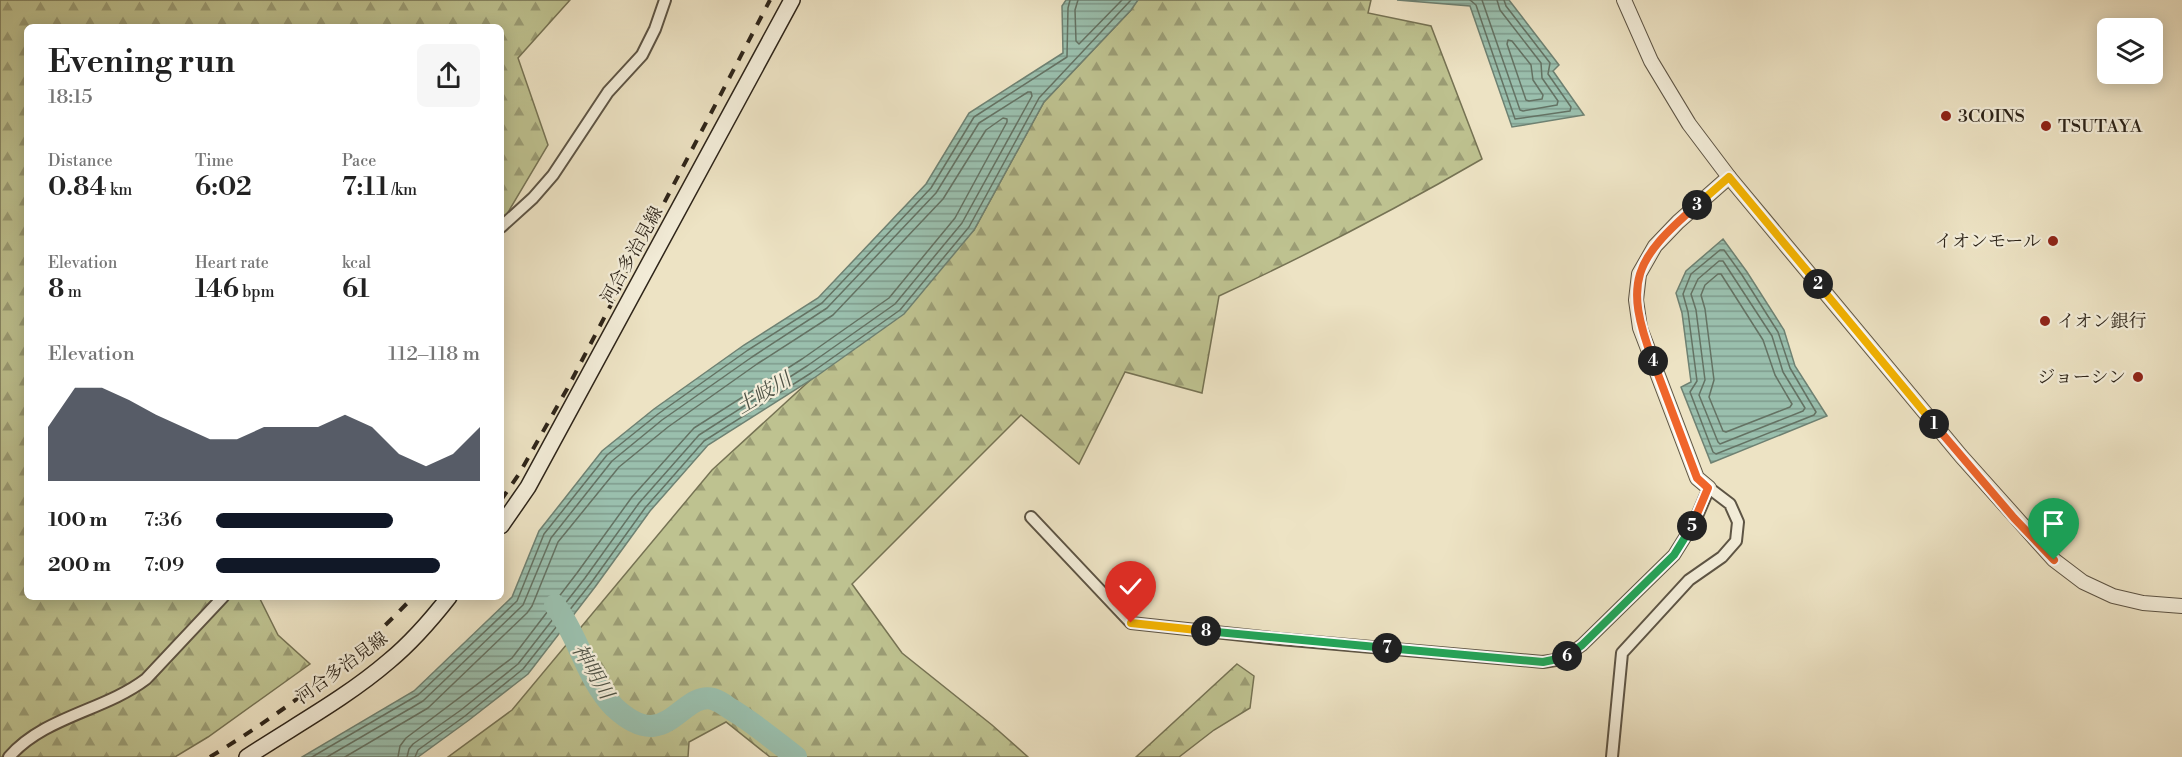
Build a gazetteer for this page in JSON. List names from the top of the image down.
{
  "streets": {
    "main road": ["河合多治見線"]
  },
  "water": ["土岐川", "神明川"],
  "places": [
    "3COINS",
    "TSUTAYA",
    "イオンモール",
    "イオン銀行",
    "ジョーシン"
  ],
  "page": {
    "heading": ["Evening run", "18:15"],
    "stats": [
      ["Distance", "0.84 km"],
      ["Time", "6:02"],
      ["Pace", "7:11 /km"],
      ["Elevation", "8 m"],
      ["Heart rate", "146 bpm"],
      ["kcal", "61"]
    ],
    "pins": [
      "3",
      "2",
      "4",
      "1",
      "5",
      "8",
      "7",
      "6"
    ],
    "chart": ["Elevation", "112–118 m"],
    "list": [
      {
        "name": "100 m",
        "note": "7:36"
      },
      {
        "name": "200 m",
        "note": "7:09"
      }
    ]
  }
}
